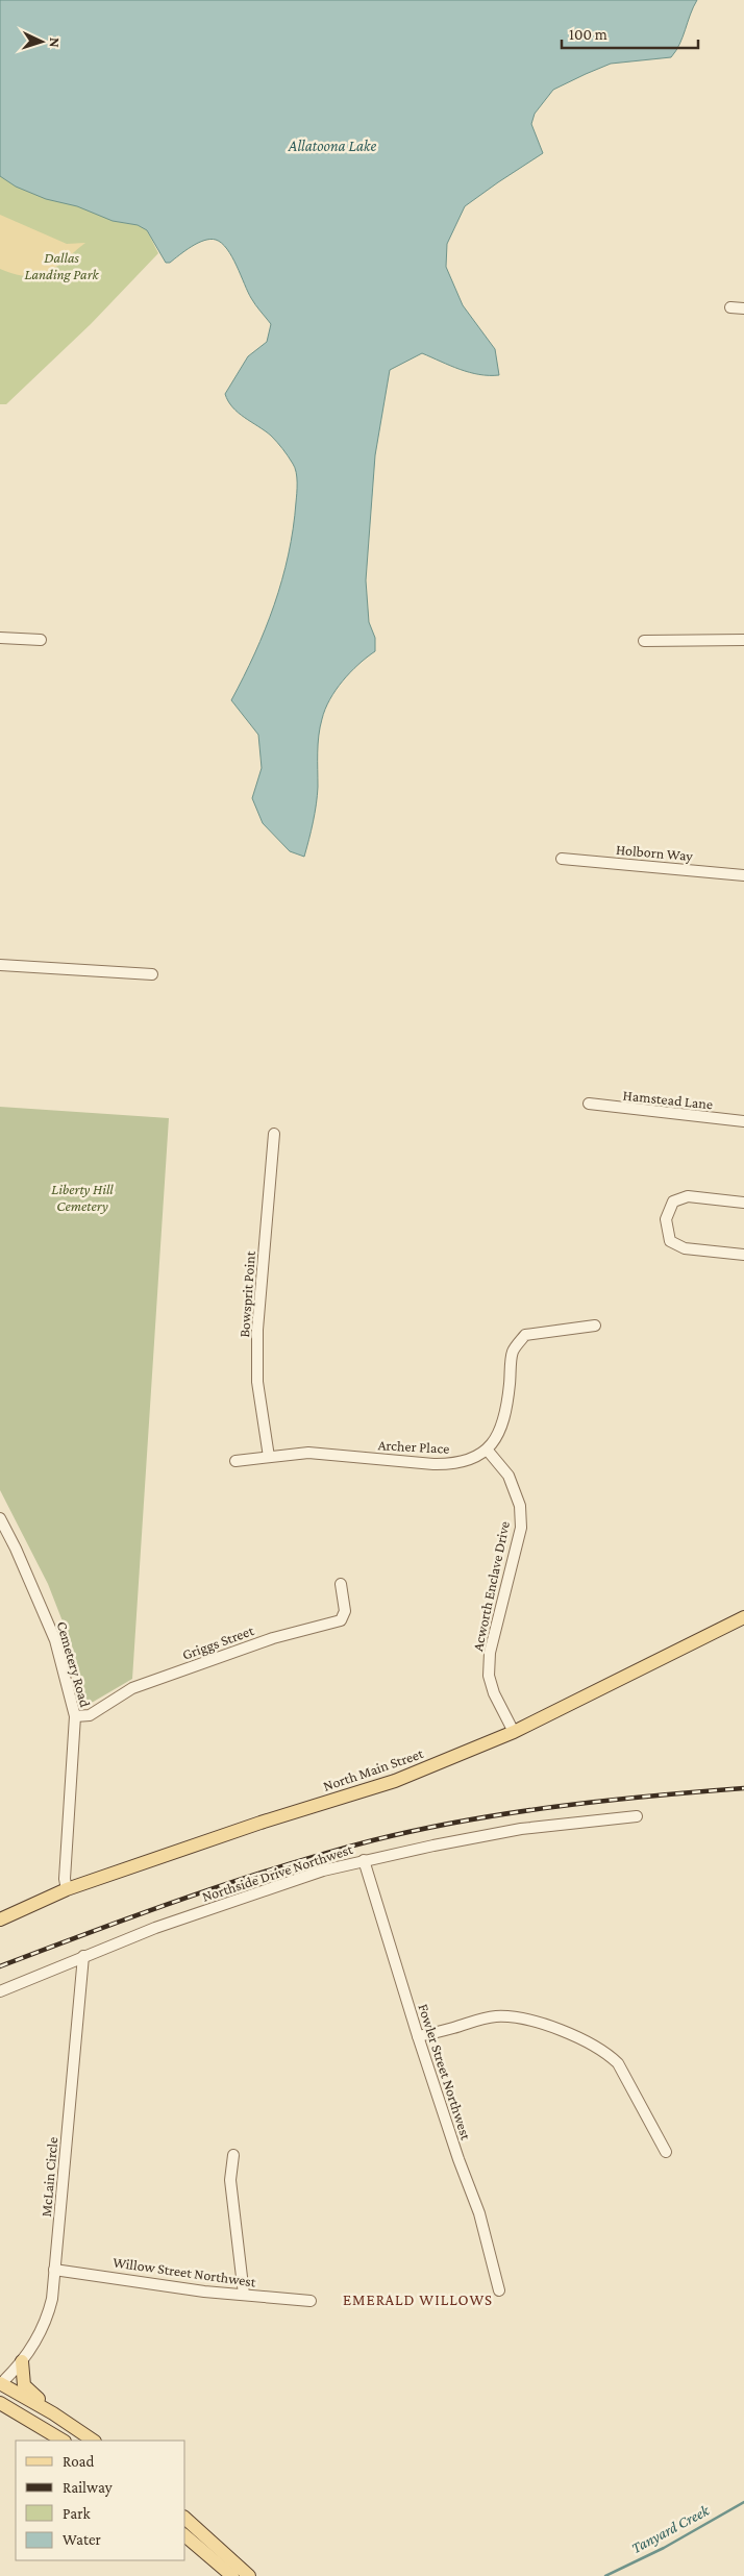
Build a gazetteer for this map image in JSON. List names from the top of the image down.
{
  "streets": {
    "main road": ["North Main Street"],
    "street": [
      "Holborn Way",
      "Hamstead Lane",
      "Bowsprit Point",
      "Archer Place",
      "Acworth Enclave Drive",
      "Griggs Street",
      "Cemetery Road",
      "Northside Drive Northwest",
      "Fowler Street Northwest",
      "McLain Circle",
      "Willow Street Northwest"
    ]
  },
  "crossings": [
    ["Bowsprit Point", "Archer Place"],
    ["Archer Place", "Acworth Enclave Drive"],
    ["Acworth Enclave Drive", "North Main Street"],
    ["Griggs Street", "Cemetery Road"],
    ["Cemetery Road", "North Main Street"],
    ["Northside Drive Northwest", "Fowler Street Northwest"],
    ["Northside Drive Northwest", "McLain Circle"],
    ["McLain Circle", "Willow Street Northwest"]
  ],
  "districts": ["EMERALD WILLOWS"],
  "water": ["Allatoona Lake", "Tanyard Creek"],
  "parks": ["Dallas Landing Park", "Liberty Hill Cemetery"],
  "legend": [
    "Road",
    "Railway",
    "Park",
    "Water"
  ],
  "scale_bar": "100 m",
  "north": "right"
}
